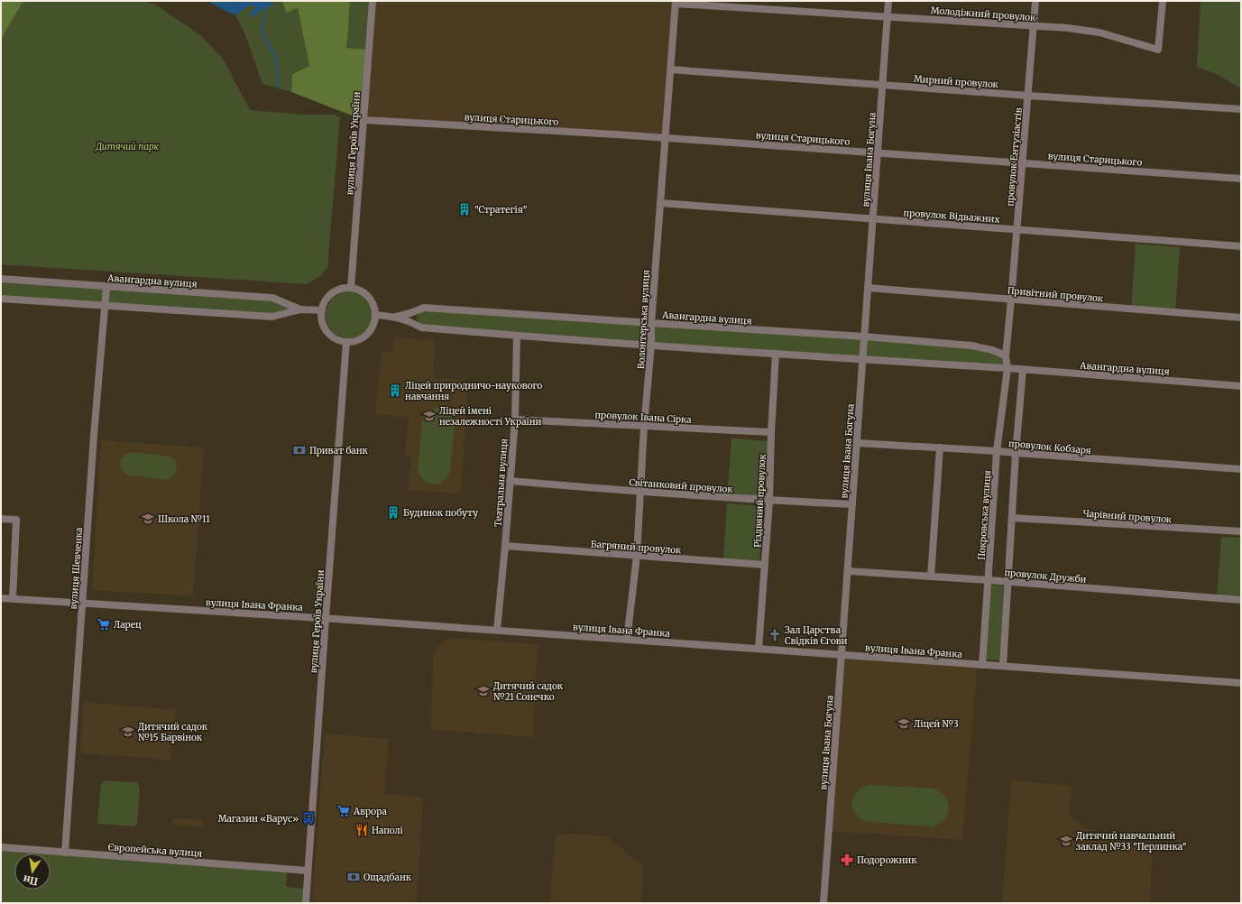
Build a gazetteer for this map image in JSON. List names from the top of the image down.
{
  "streets": {
    "street": [
      "Молодіжний провулок",
      "Мирний провулок",
      "вулиця Старицького",
      "вулиця Героїв України",
      "провулок Ентузіастів",
      "вулиця Івана Богуна",
      "провулок Відважних",
      "Авангардна вулиця",
      "Привітний провулок",
      "Волонтерська вулиця",
      "провулок Івана Сірка",
      "провулок Кобзаря",
      "Театральна вулиця",
      "Світанковий провулок",
      "Різдвяний провулок",
      "Покровська вулиця",
      "Чарівний провулок",
      "Багряний провулок",
      "вулиця Шевченка",
      "провулок Дружби",
      "вулиця Івана Франка",
      "Європейська вулиця"
    ]
  },
  "crossings": [
    ["Молодіжний провулок", "провулок Ентузіастів"],
    ["Молодіжний провулок", "вулиця Івана Богуна"],
    ["Молодіжний провулок", "Волонтерська вулиця"],
    ["Мирний провулок", "провулок Ентузіастів"],
    ["Мирний провулок", "вулиця Івана Богуна"],
    ["Мирний провулок", "Волонтерська вулиця"],
    ["вулиця Старицького", "вулиця Героїв України"],
    ["вулиця Старицького", "провулок Ентузіастів"],
    ["вулиця Старицького", "вулиця Івана Богуна"],
    ["вулиця Старицького", "Волонтерська вулиця"],
    ["вулиця Героїв України", "Авангардна вулиця"],
    ["вулиця Героїв України", "вулиця Івана Франка"],
    ["вулиця Героїв України", "Європейська вулиця"],
    ["провулок Ентузіастів", "провулок Відважних"],
    ["провулок Ентузіастів", "Авангардна вулиця"],
    ["провулок Ентузіастів", "Привітний провулок"],
    ["вулиця Івана Богуна", "провулок Відважних"],
    ["вулиця Івана Богуна", "Авангардна вулиця"],
    ["вулиця Івана Богуна", "Привітний провулок"],
    ["вулиця Івана Богуна", "провулок Кобзаря"],
    ["вулиця Івана Богуна", "Світанковий провулок"],
    ["вулиця Івана Богуна", "провулок Дружби"],
    ["вулиця Івана Богуна", "вулиця Івана Франка"],
    ["провулок Відважних", "Волонтерська вулиця"],
    ["Авангардна вулиця", "Волонтерська вулиця"],
    ["Авангардна вулиця", "Театральна вулиця"],
    ["Авангардна вулиця", "Різдвяний провулок"],
    ["Авангардна вулиця", "Покровська вулиця"],
    ["Авангардна вулиця", "вулиця Шевченка"],
    ["Волонтерська вулиця", "провулок Івана Сірка"],
    ["Волонтерська вулиця", "Світанковий провулок"],
    ["Волонтерська вулиця", "Багряний провулок"],
    ["Волонтерська вулиця", "вулиця Івана Франка"],
    ["провулок Івана Сірка", "Театральна вулиця"],
    ["провулок Івана Сірка", "Різдвяний провулок"],
    ["провулок Кобзаря", "Покровська вулиця"],
    ["Театральна вулиця", "Світанковий провулок"],
    ["Театральна вулиця", "Багряний провулок"],
    ["Театральна вулиця", "вулиця Івана Франка"],
    ["Світанковий провулок", "Різдвяний провулок"],
    ["Різдвяний провулок", "Багряний провулок"],
    ["Різдвяний провулок", "вулиця Івана Франка"],
    ["Покровська вулиця", "провулок Дружби"],
    ["Покровська вулиця", "вулиця Івана Франка"],
    ["вулиця Шевченка", "вулиця Івана Франка"],
    ["вулиця Шевченка", "Європейська вулиця"]
  ],
  "parks": ["Дитячий парк"],
  "places": {
    "building": ["\"Стратегія\"", "Ліцей природничо-наукового навчання", "Будинок побуту"],
    "school or university": [
      "Ліцей імені незалежності України",
      "Школа №11",
      "Дитячий садок №21 Сонечко",
      "Ліцей №3",
      "Дитячий садок №15 Барвінок",
      "Дитячий навчальний заклад №33 \"Перлинка\""
    ],
    "bank": ["Приват банк", "Ощадбанк"],
    "supermarket": ["Ларец", "Аврора"],
    "church": ["Зал Царства Свідків Єгови"],
    "bus stop": ["Магазин «Варус»"],
    "restaurant": ["Наполі"],
    "pharmacy": ["Подорожник"]
  },
  "north": "bottom"
}
